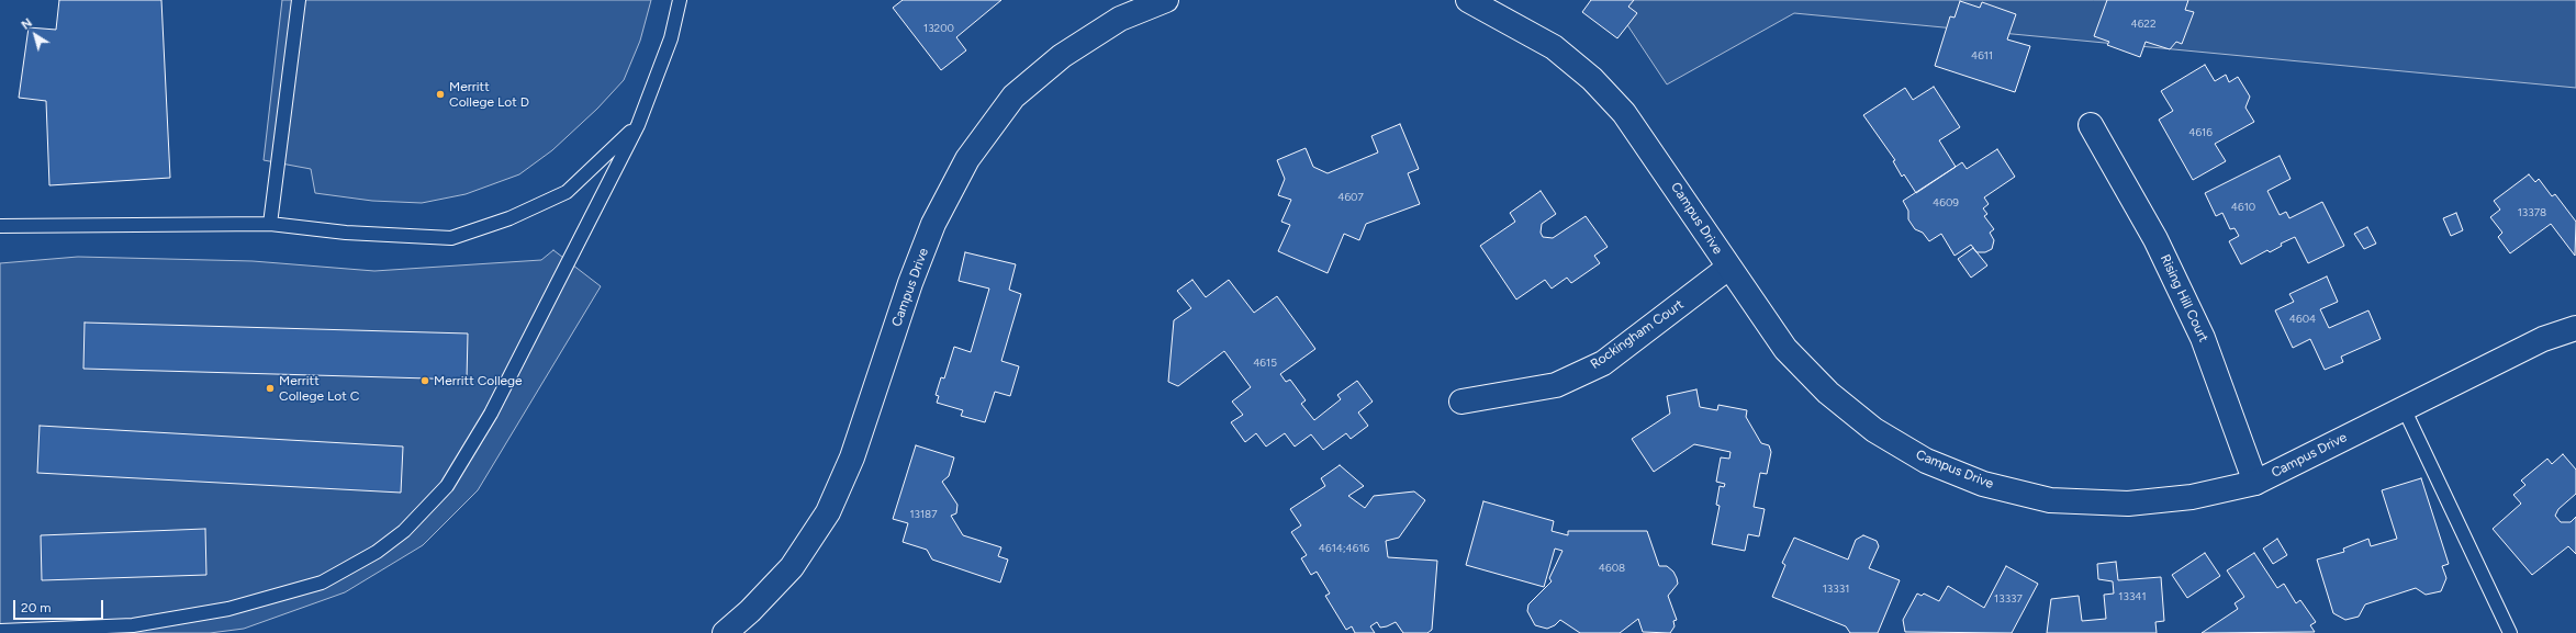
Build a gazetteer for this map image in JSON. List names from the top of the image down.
{
  "streets": {
    "street": ["Campus Drive", "Rising Hill Court", "Rockingham Court"]
  },
  "crossings": [
    ["Campus Drive", "Rising Hill Court"],
    ["Campus Drive", "Rockingham Court"]
  ],
  "places": ["Merritt College Lot D", "Merritt College", "Merritt College Lot C"],
  "house_numbers": [
    "4622",
    "13200",
    "4611",
    "4616",
    "4607",
    "4609",
    "4610",
    "13378",
    "4604",
    "4615",
    "13187",
    "4614;4616",
    "4608",
    "13331",
    "13341",
    "13337"
  ],
  "scale_bar": "20 m",
  "north": "top left"
}
